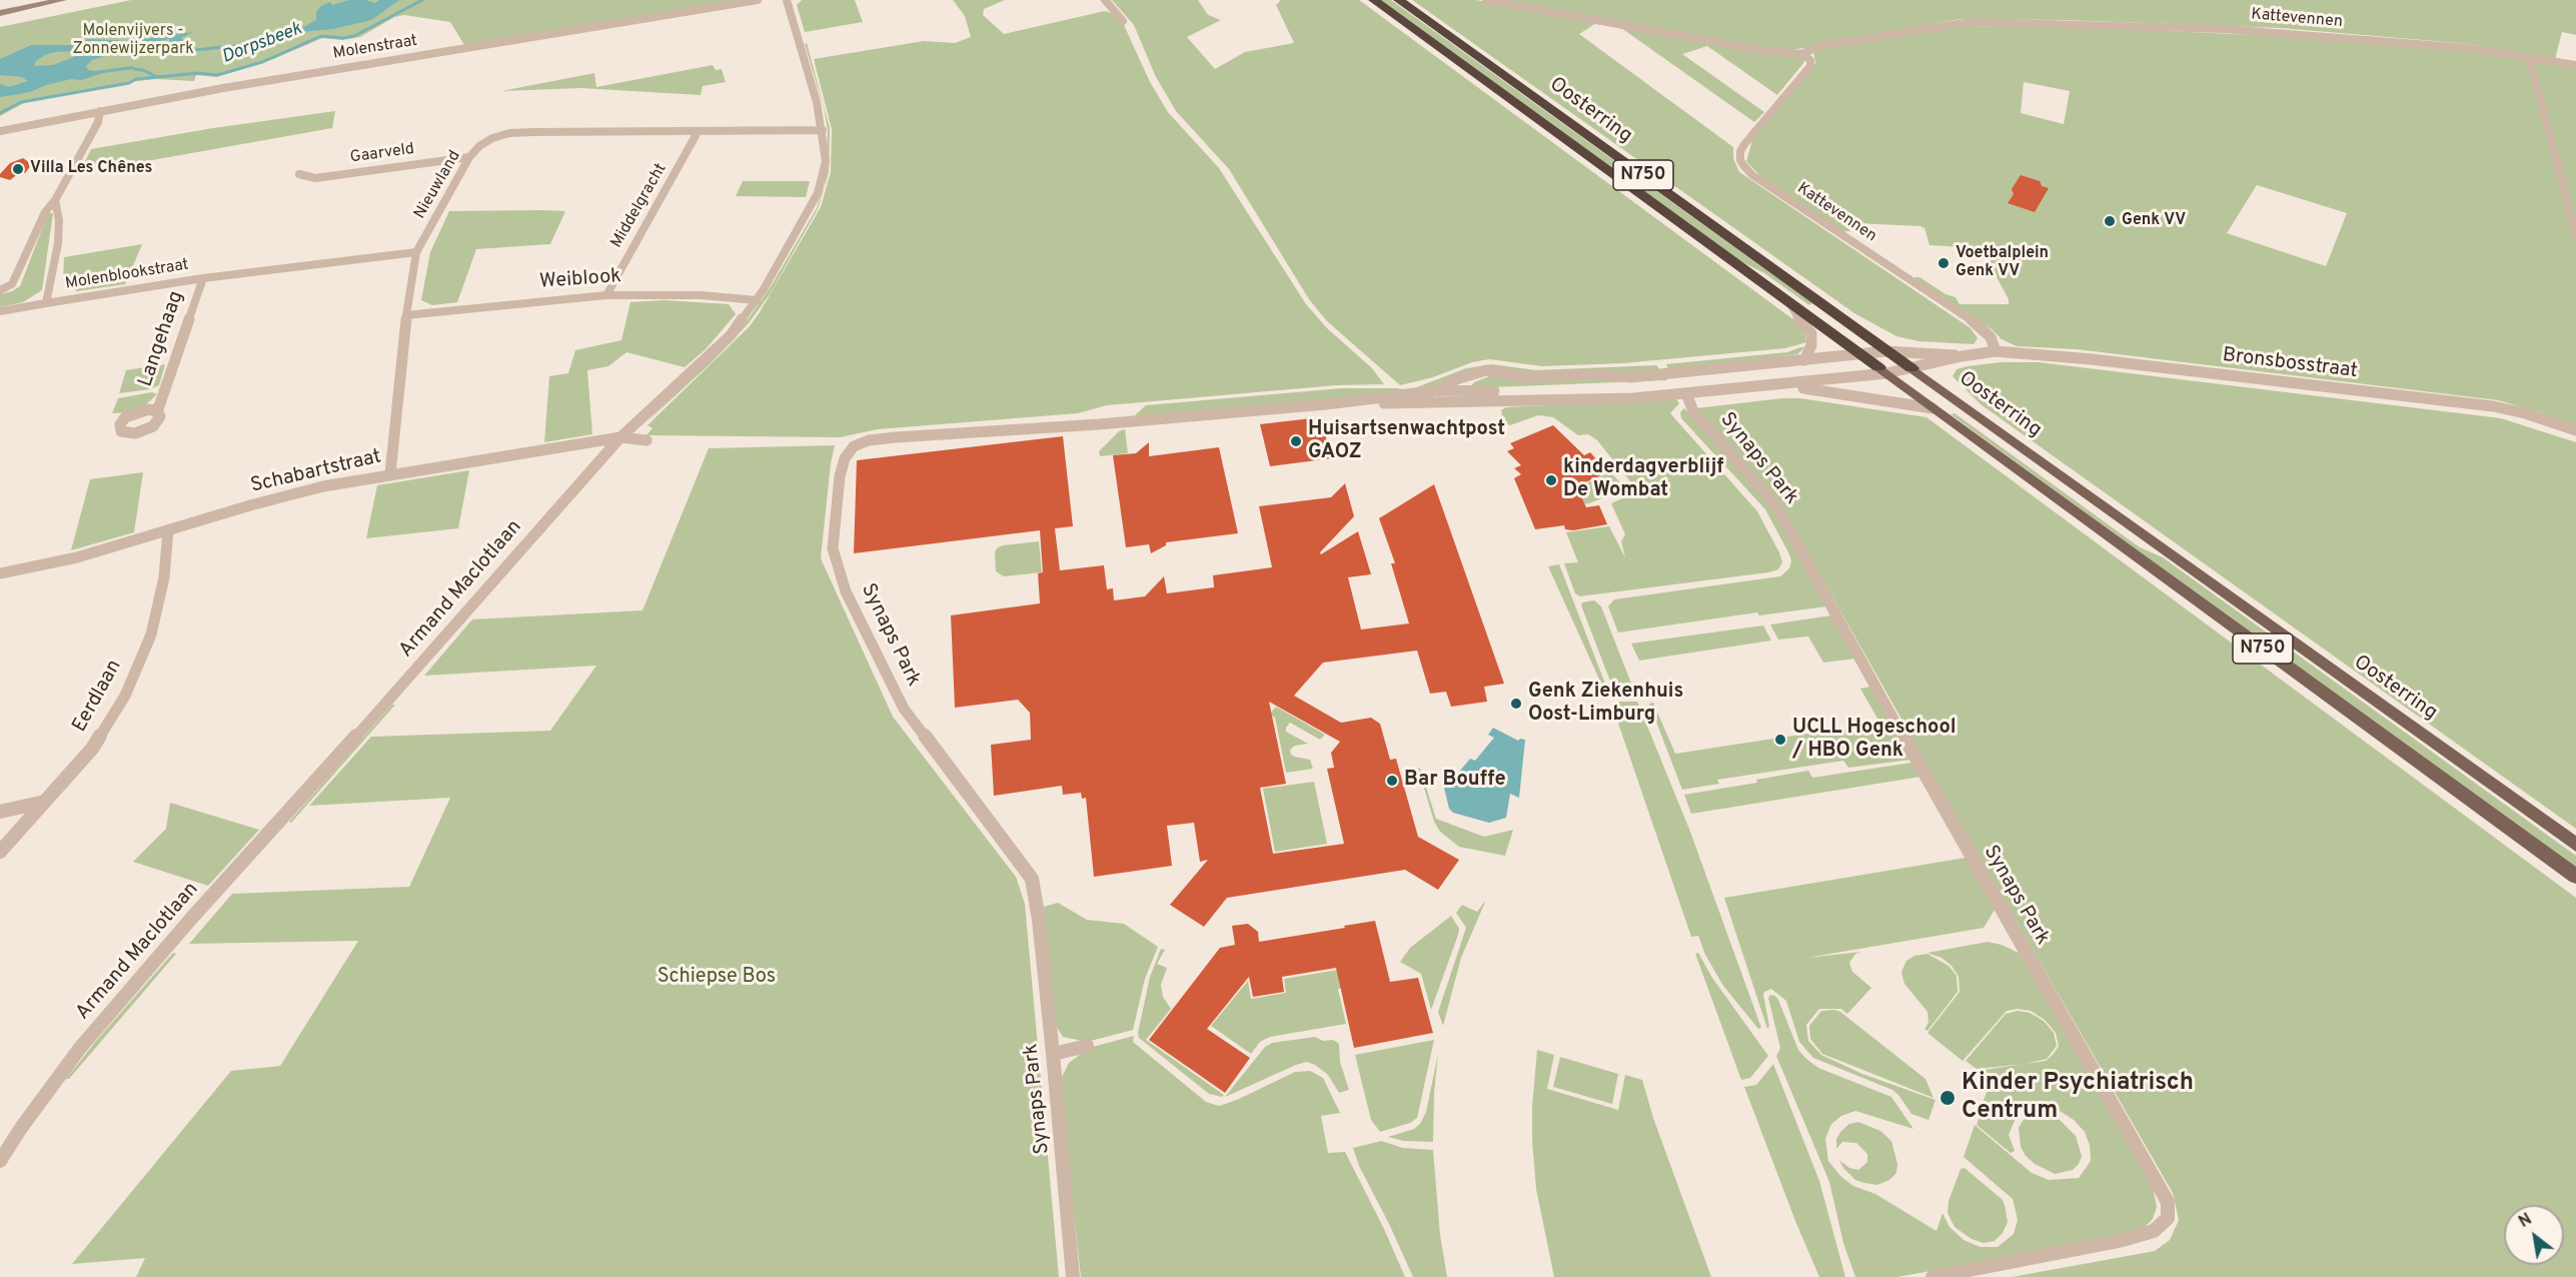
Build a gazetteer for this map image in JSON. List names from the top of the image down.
{
  "streets": {
    "highway": ["Oosterring", "N750"],
    "street": [
      "Kattevennen",
      "Molenstraat",
      "Gaarveld",
      "Nieuwland",
      "Middelgracht",
      "Molenblookstraat",
      "Weiblook",
      "Langehaag",
      "Bronsbosstraat",
      "Synaps Park",
      "Schabartstraat",
      "Armand Maclotlaan",
      "Eerdlaan"
    ]
  },
  "crossings": [
    ["Kattevennen", "Bronsbosstraat"],
    ["Oosterring", "Synaps Park"],
    ["Gaarveld", "Nieuwland"],
    ["Nieuwland", "Middelgracht"],
    ["Nieuwland", "Molenblookstraat"],
    ["Nieuwland", "Weiblook"],
    ["Nieuwland", "Schabartstraat"],
    ["Nieuwland", "Armand Maclotlaan"],
    ["Middelgracht", "Weiblook"],
    ["Molenblookstraat", "Langehaag"],
    ["Weiblook", "Armand Maclotlaan"],
    ["Schabartstraat", "Armand Maclotlaan"],
    ["Schabartstraat", "Eerdlaan"]
  ],
  "water": ["Dorpsbeek"],
  "parks": ["Molenvijvers - Zonnewijzerpark", "Schiepse Bos"],
  "places": [
    "Villa Les Chênes",
    "Genk VV",
    "Voetbalplein Genk VV",
    "Huisartsenwachtpost GAOZ",
    "kinderdagverblijf De Wombat",
    "Genk Ziekenhuis Oost-Limburg",
    "UCLL Hogeschool / HBO Genk",
    "Bar Bouffe",
    "Kinder Psychiatrisch Centrum"
  ],
  "north": "top left"
}
